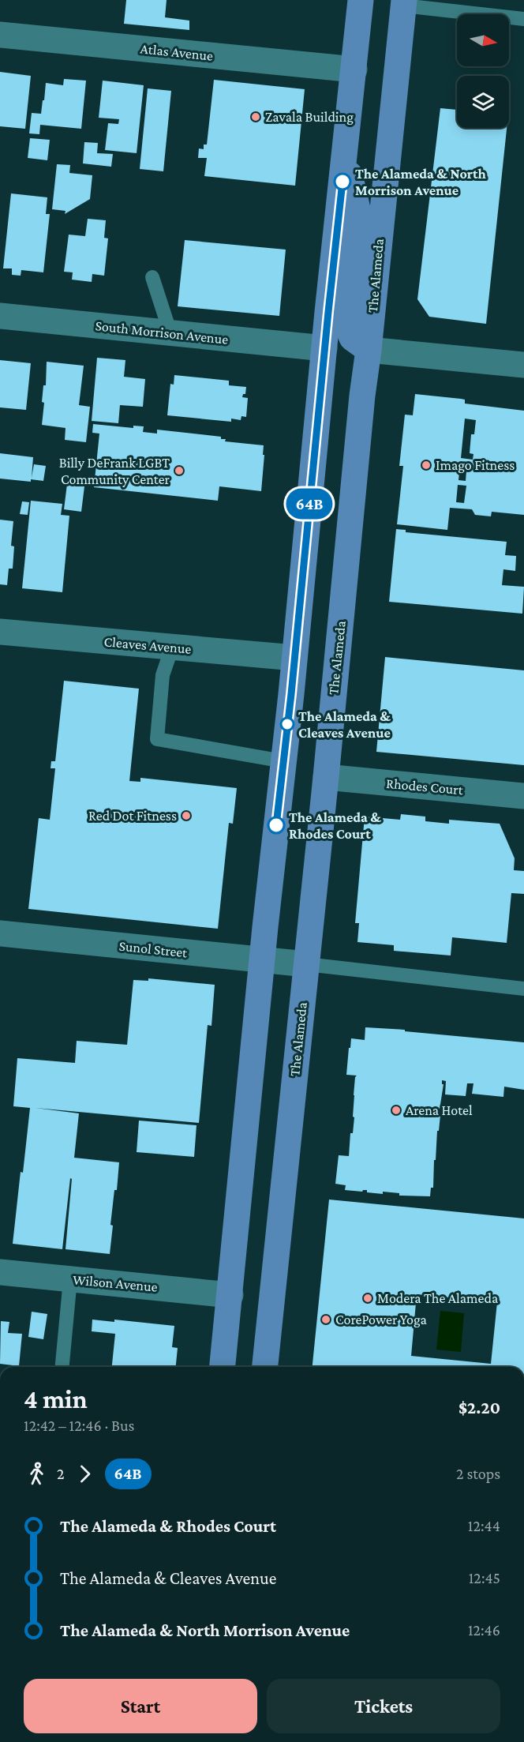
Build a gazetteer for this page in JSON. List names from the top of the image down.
{
  "streets": {
    "main road": ["The Alameda"],
    "street": [
      "Atlas Avenue",
      "South Morrison Avenue",
      "Cleaves Avenue",
      "Rhodes Court",
      "Sunol Street",
      "Wilson Avenue"
    ]
  },
  "crossings": [
    ["The Alameda", "Rhodes Court"],
    ["The Alameda", "Sunol Street"]
  ],
  "places": [
    "Zavala Building",
    "The Alameda & North Morrison Avenue",
    "Imago Fitness",
    "Billy DeFrank LGBT Community Center",
    "The Alameda & Cleaves Avenue",
    "Red Dot Fitness",
    "The Alameda & Rhodes Court",
    "Arena Hotel",
    "Modera The Alameda",
    "CorePower Yoga"
  ],
  "lines": ["bus line 64B"],
  "north": "right",
  "page": {
    "on_map": "64B",
    "heading": ["4 min", "12:42 – 12:46 · Bus", "$2.20"],
    "legs": ["2", "64B", "2 stops"],
    "list": [
      {
        "name": "The Alameda & Rhodes Court",
        "value": "12:44"
      },
      {
        "name": "The Alameda & Cleaves Avenue",
        "value": "12:45"
      },
      {
        "name": "The Alameda & North Morrison Avenue",
        "value": "12:46"
      }
    ],
    "buttons": ["Start", "Tickets"]
  }
}
